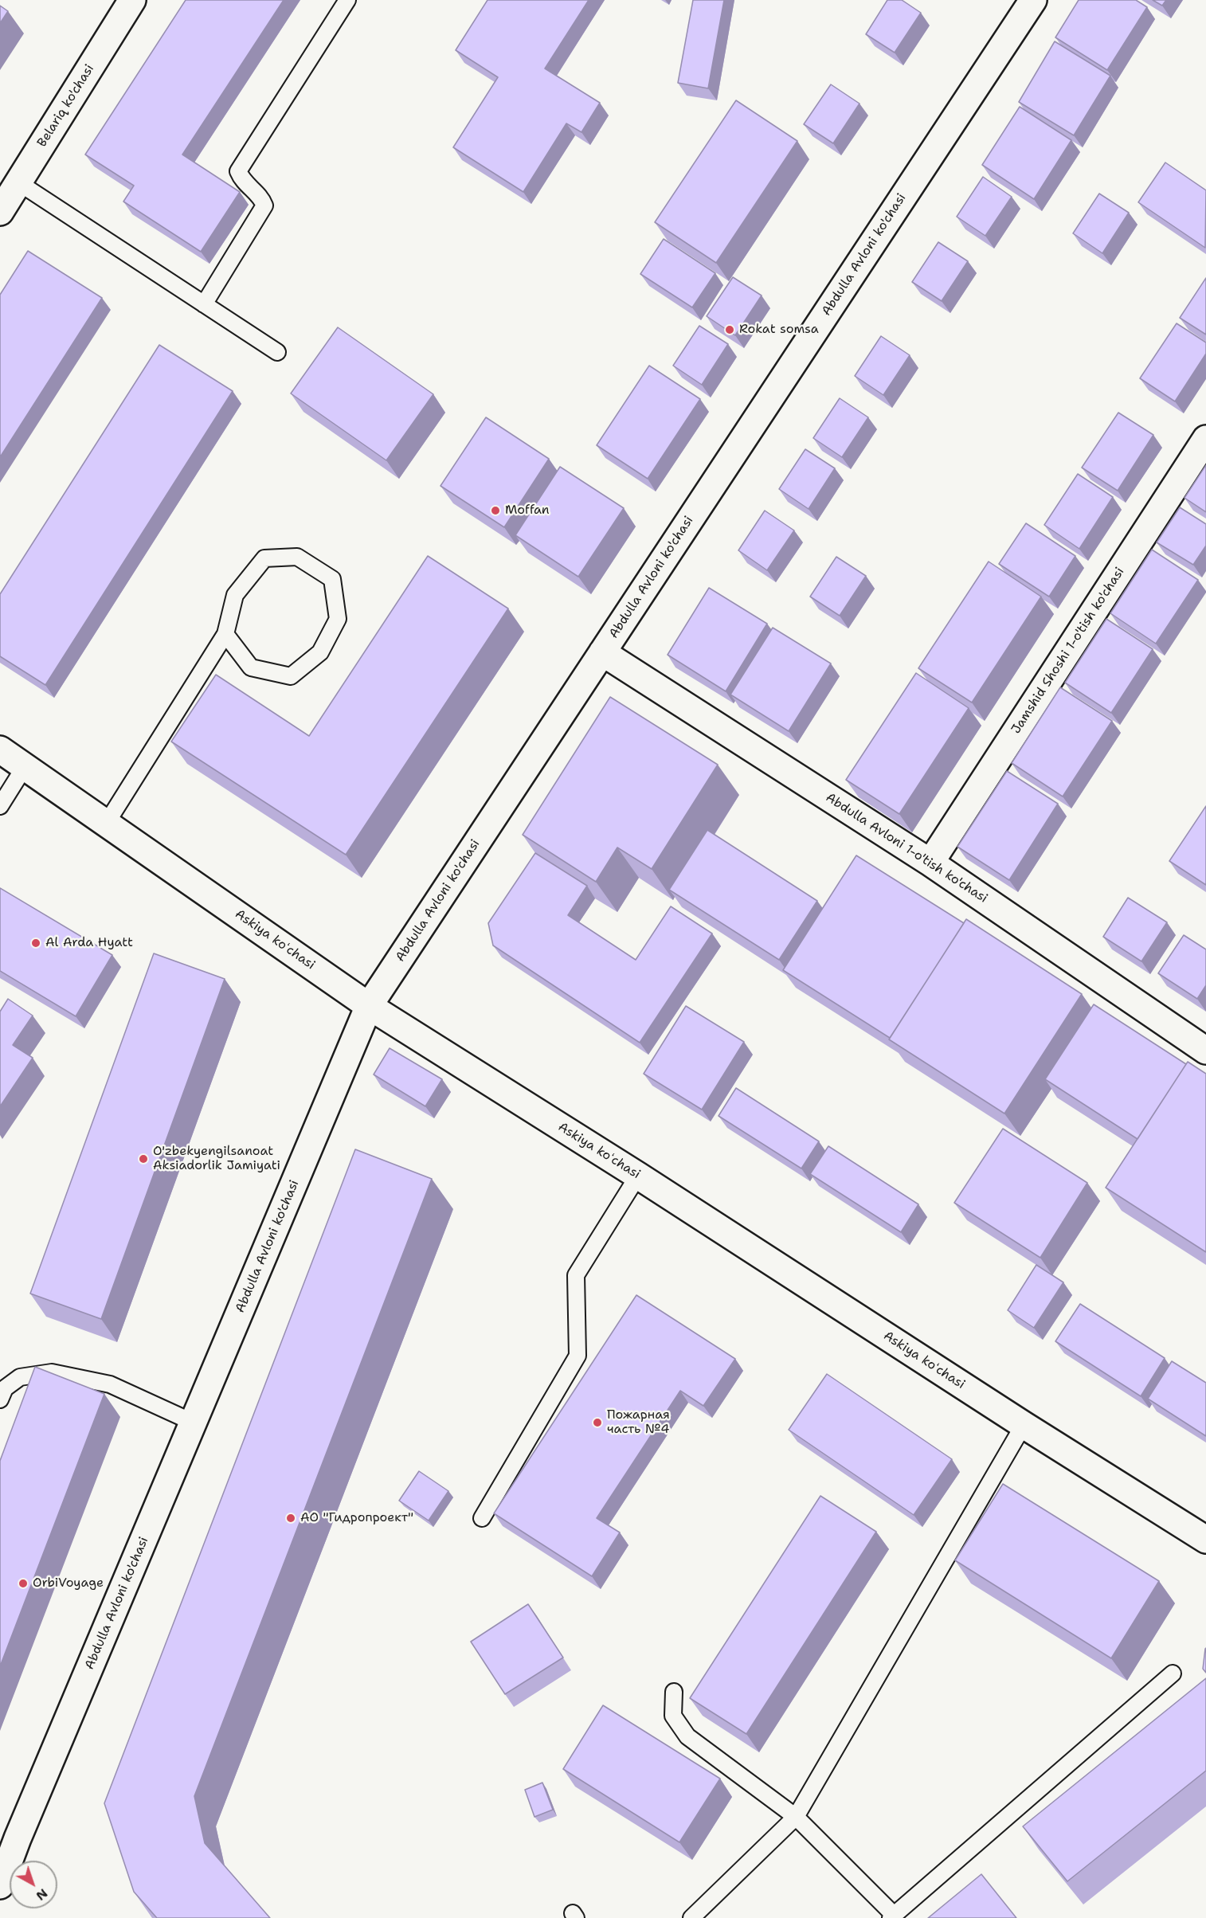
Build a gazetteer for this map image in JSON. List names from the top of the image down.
{
  "streets": {
    "street": [
      "Belariq ko'chasi",
      "Abdulla Avloni ko'chasi",
      "Jamshid Shoshi 1-o'tish ko'chasi",
      "Abdulla Avloni 1-o'tish ko'chasi",
      "Askiya koʻchasi"
    ]
  },
  "crossings": [
    ["Abdulla Avloni ko'chasi", "Abdulla Avloni 1-o'tish ko'chasi"],
    ["Abdulla Avloni ko'chasi", "Askiya koʻchasi"],
    ["Jamshid Shoshi 1-o'tish ko'chasi", "Abdulla Avloni 1-o'tish ko'chasi"]
  ],
  "places": [
    "Rokat somsa",
    "Moffan",
    "Al Arda Hyatt",
    "O'zbekyengilsanoat Aksiadorlik Jamiyati",
    "Пожарная часть №4",
    "АО \"Гидропроект\"",
    "OrbiVoyage"
  ],
  "north": "bottom right"
}
